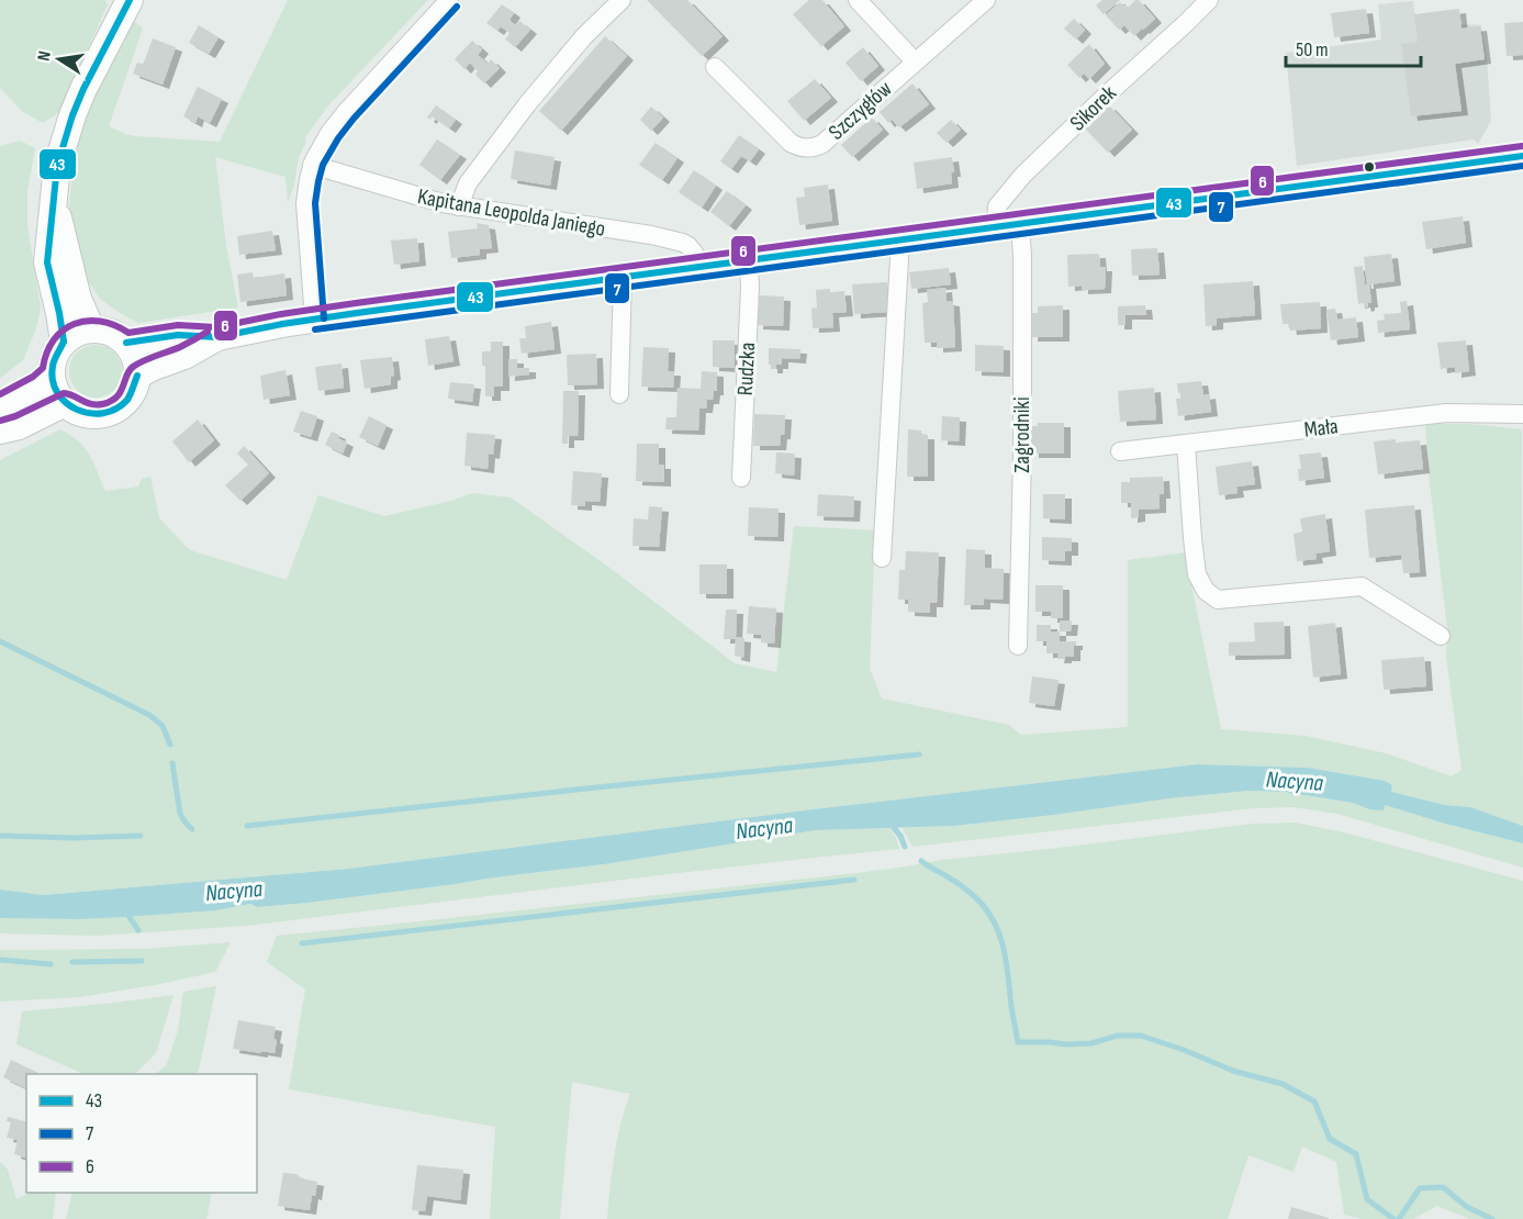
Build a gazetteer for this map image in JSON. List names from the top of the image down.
{
  "streets": {
    "street": [
      "Sikorek",
      "Szczygłów",
      "Kapitana Leopolda Janiego",
      "Rudzka",
      "Mała",
      "Zagrodniki"
    ]
  },
  "crossings": [
    ["Sikorek", "Zagrodniki"]
  ],
  "water": ["Nacyna"],
  "lines": ["transit line 43", "transit line 7", "transit line 6"],
  "legend": ["43", "7", "6"],
  "scale_bar": "50 m",
  "north": "left"
}
